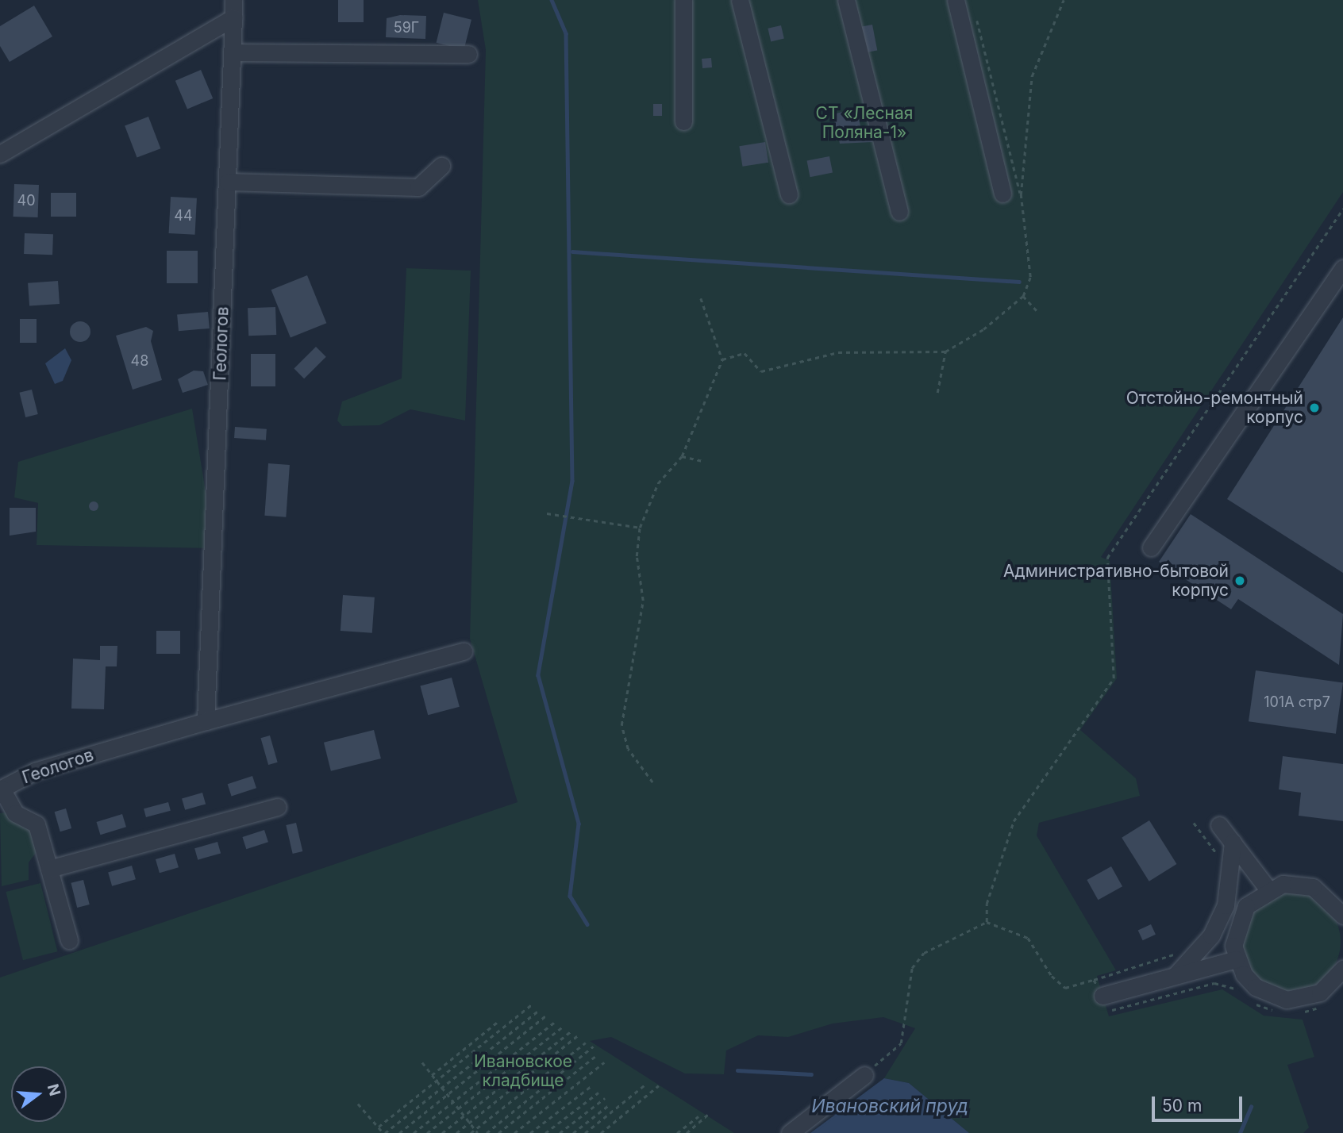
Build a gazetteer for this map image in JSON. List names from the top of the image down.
{
  "streets": {
    "street": ["Геологов"]
  },
  "water": ["Ивановский пруд"],
  "parks": ["СТ «Лесная Поляна-1»", "Ивановское кладбище"],
  "places": ["Отстойно-ремонтный корпус", "Административно-бытовой корпус"],
  "house_numbers": [
    "59Г",
    "40",
    "44",
    "48",
    "101А стр7"
  ],
  "scale_bar": "50 m",
  "north": "right"
}
